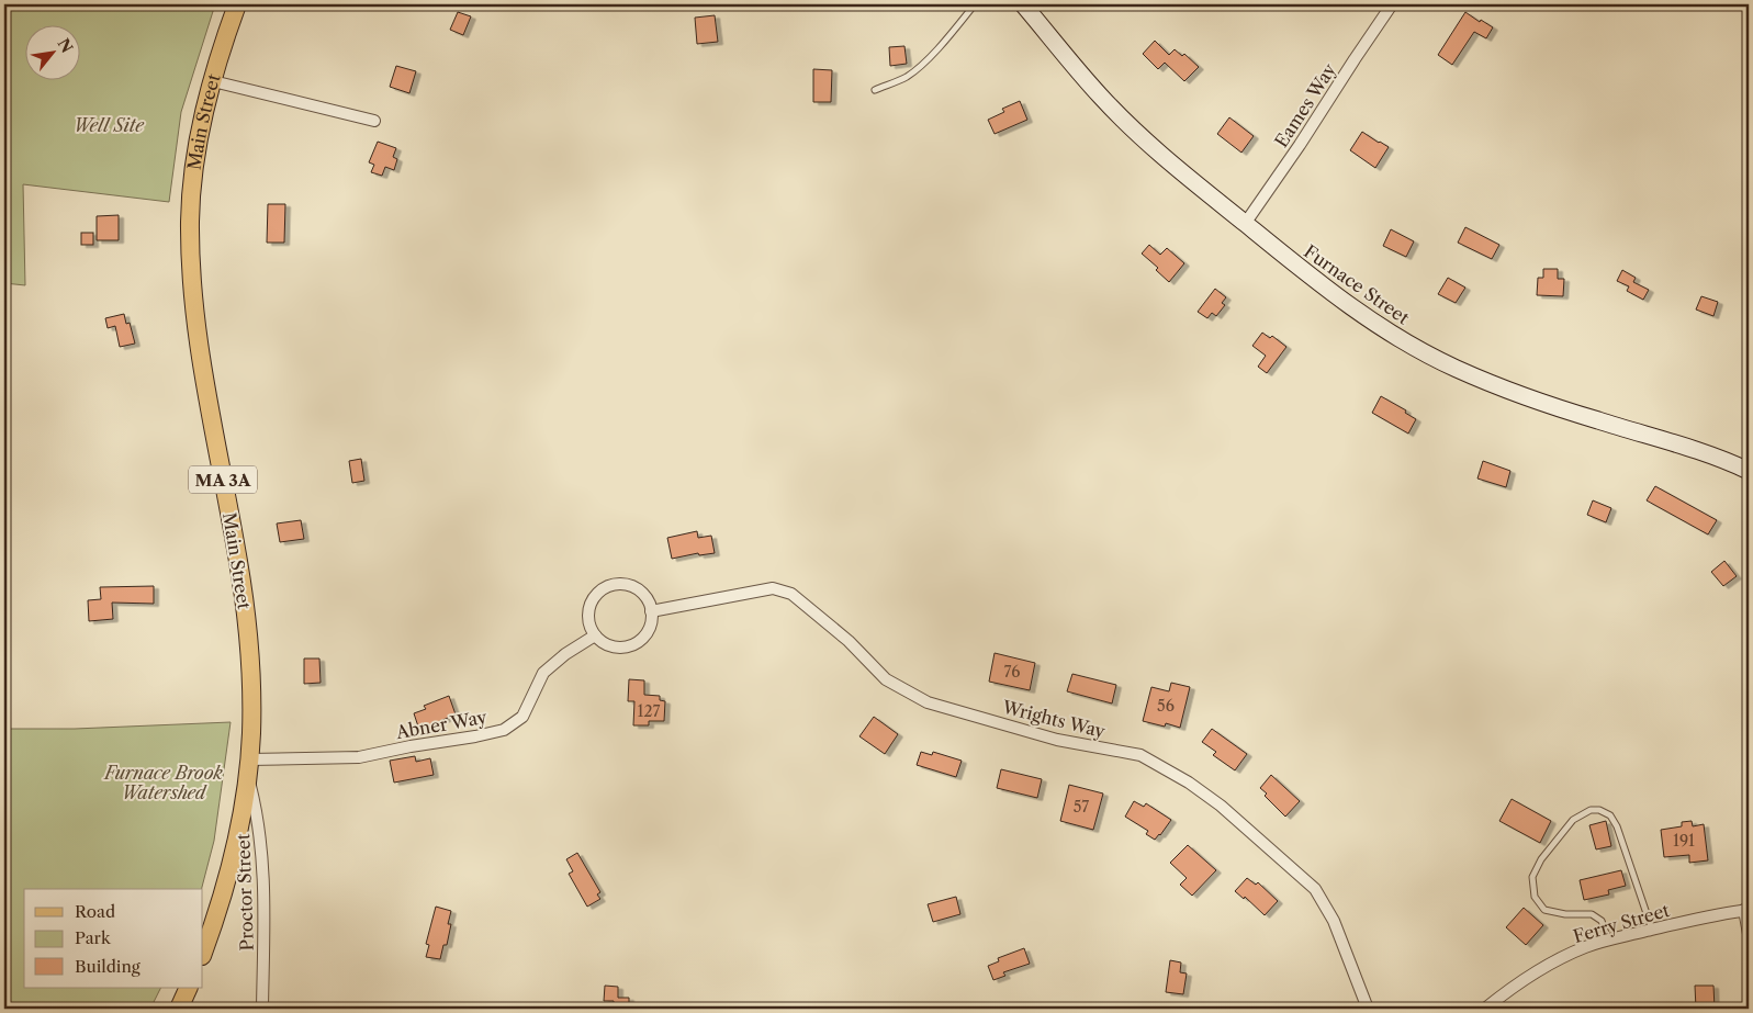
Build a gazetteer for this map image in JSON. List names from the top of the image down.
{
  "streets": {
    "main road": ["Main Street", "Furnace Street", "MA 3A"],
    "street": [
      "Eames Way",
      "Wrights Way",
      "Abner Way",
      "Proctor Street",
      "Ferry Street"
    ]
  },
  "crossings": [
    ["Eames Way", "Furnace Street"],
    ["Main Street", "Abner Way"],
    ["Main Street", "Proctor Street"],
    ["Wrights Way", "Abner Way"],
    ["Abner Way", "Proctor Street"]
  ],
  "parks": ["Well Site", "Furnace Brook Watershed"],
  "house_numbers": [
    "76",
    "56",
    "127",
    "57",
    "191"
  ],
  "legend": ["Road", "Park", "Building"],
  "north": "top right"
}
